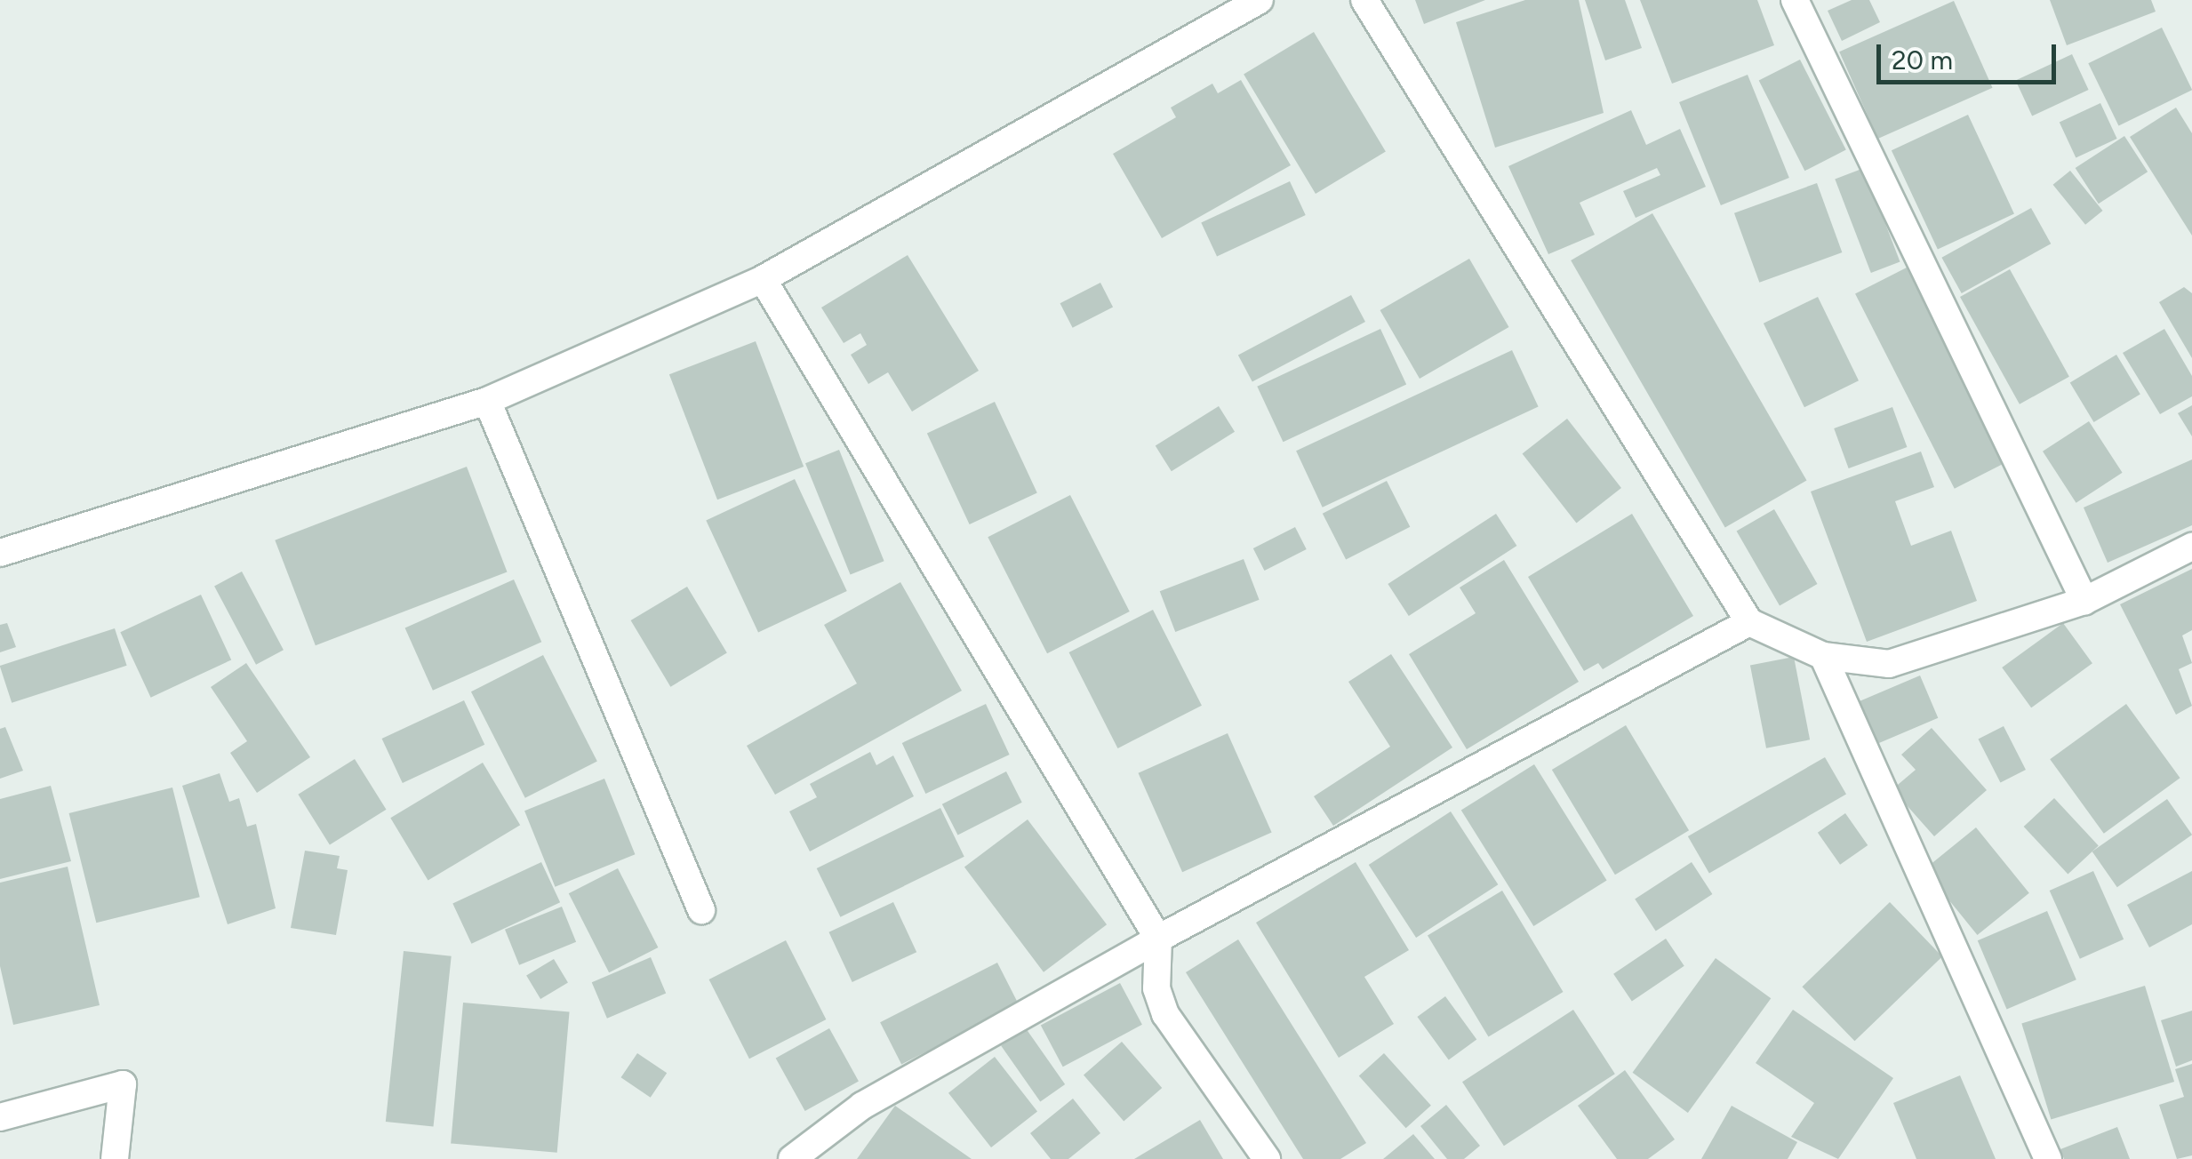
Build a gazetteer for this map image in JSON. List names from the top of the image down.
{
  "scale_bar": "20 m"
}
